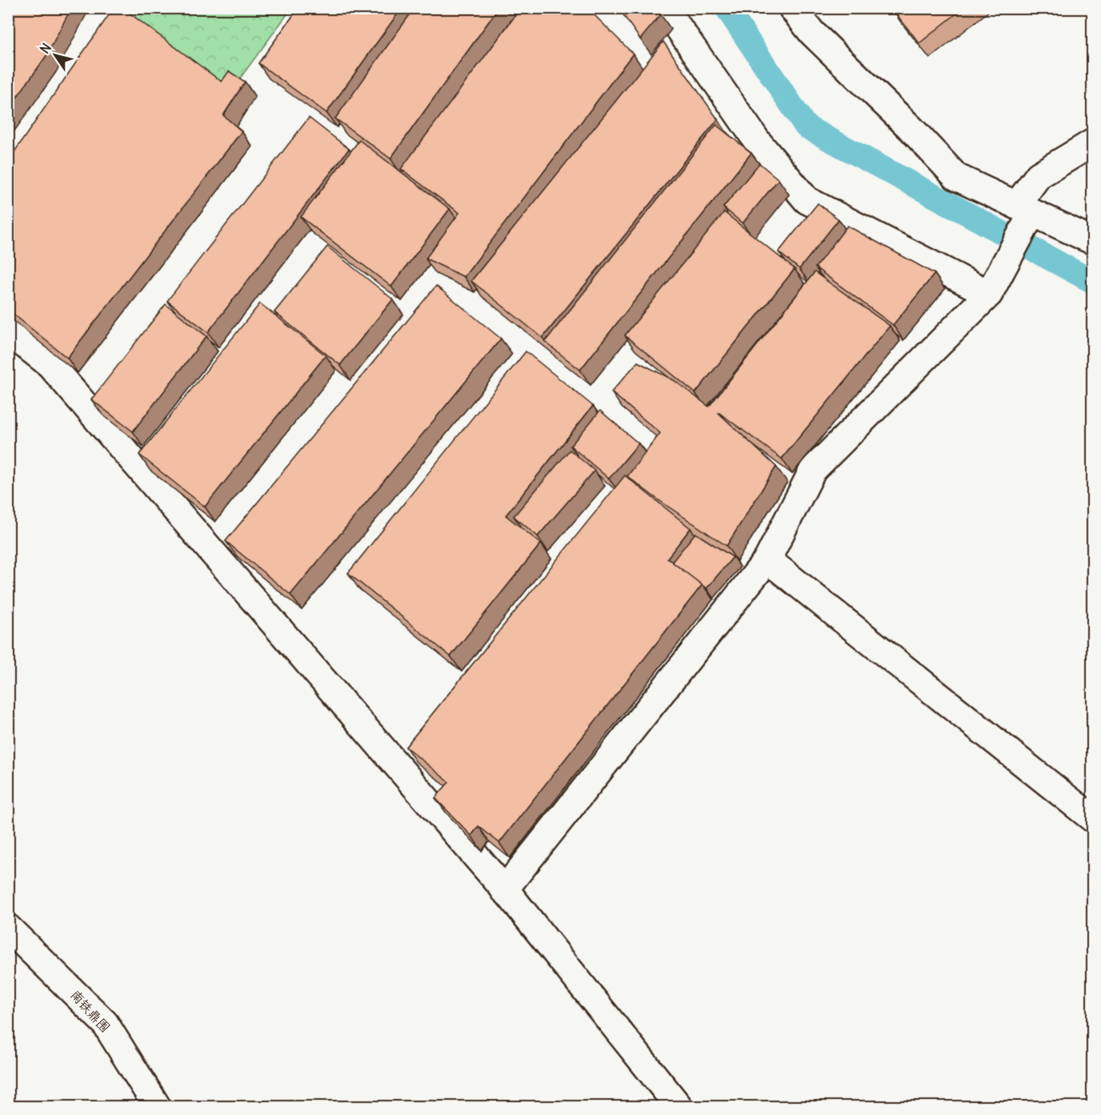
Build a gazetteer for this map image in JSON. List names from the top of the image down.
{
  "streets": {
    "street": ["南铁鼎围"]
  },
  "north": "top left"
}
